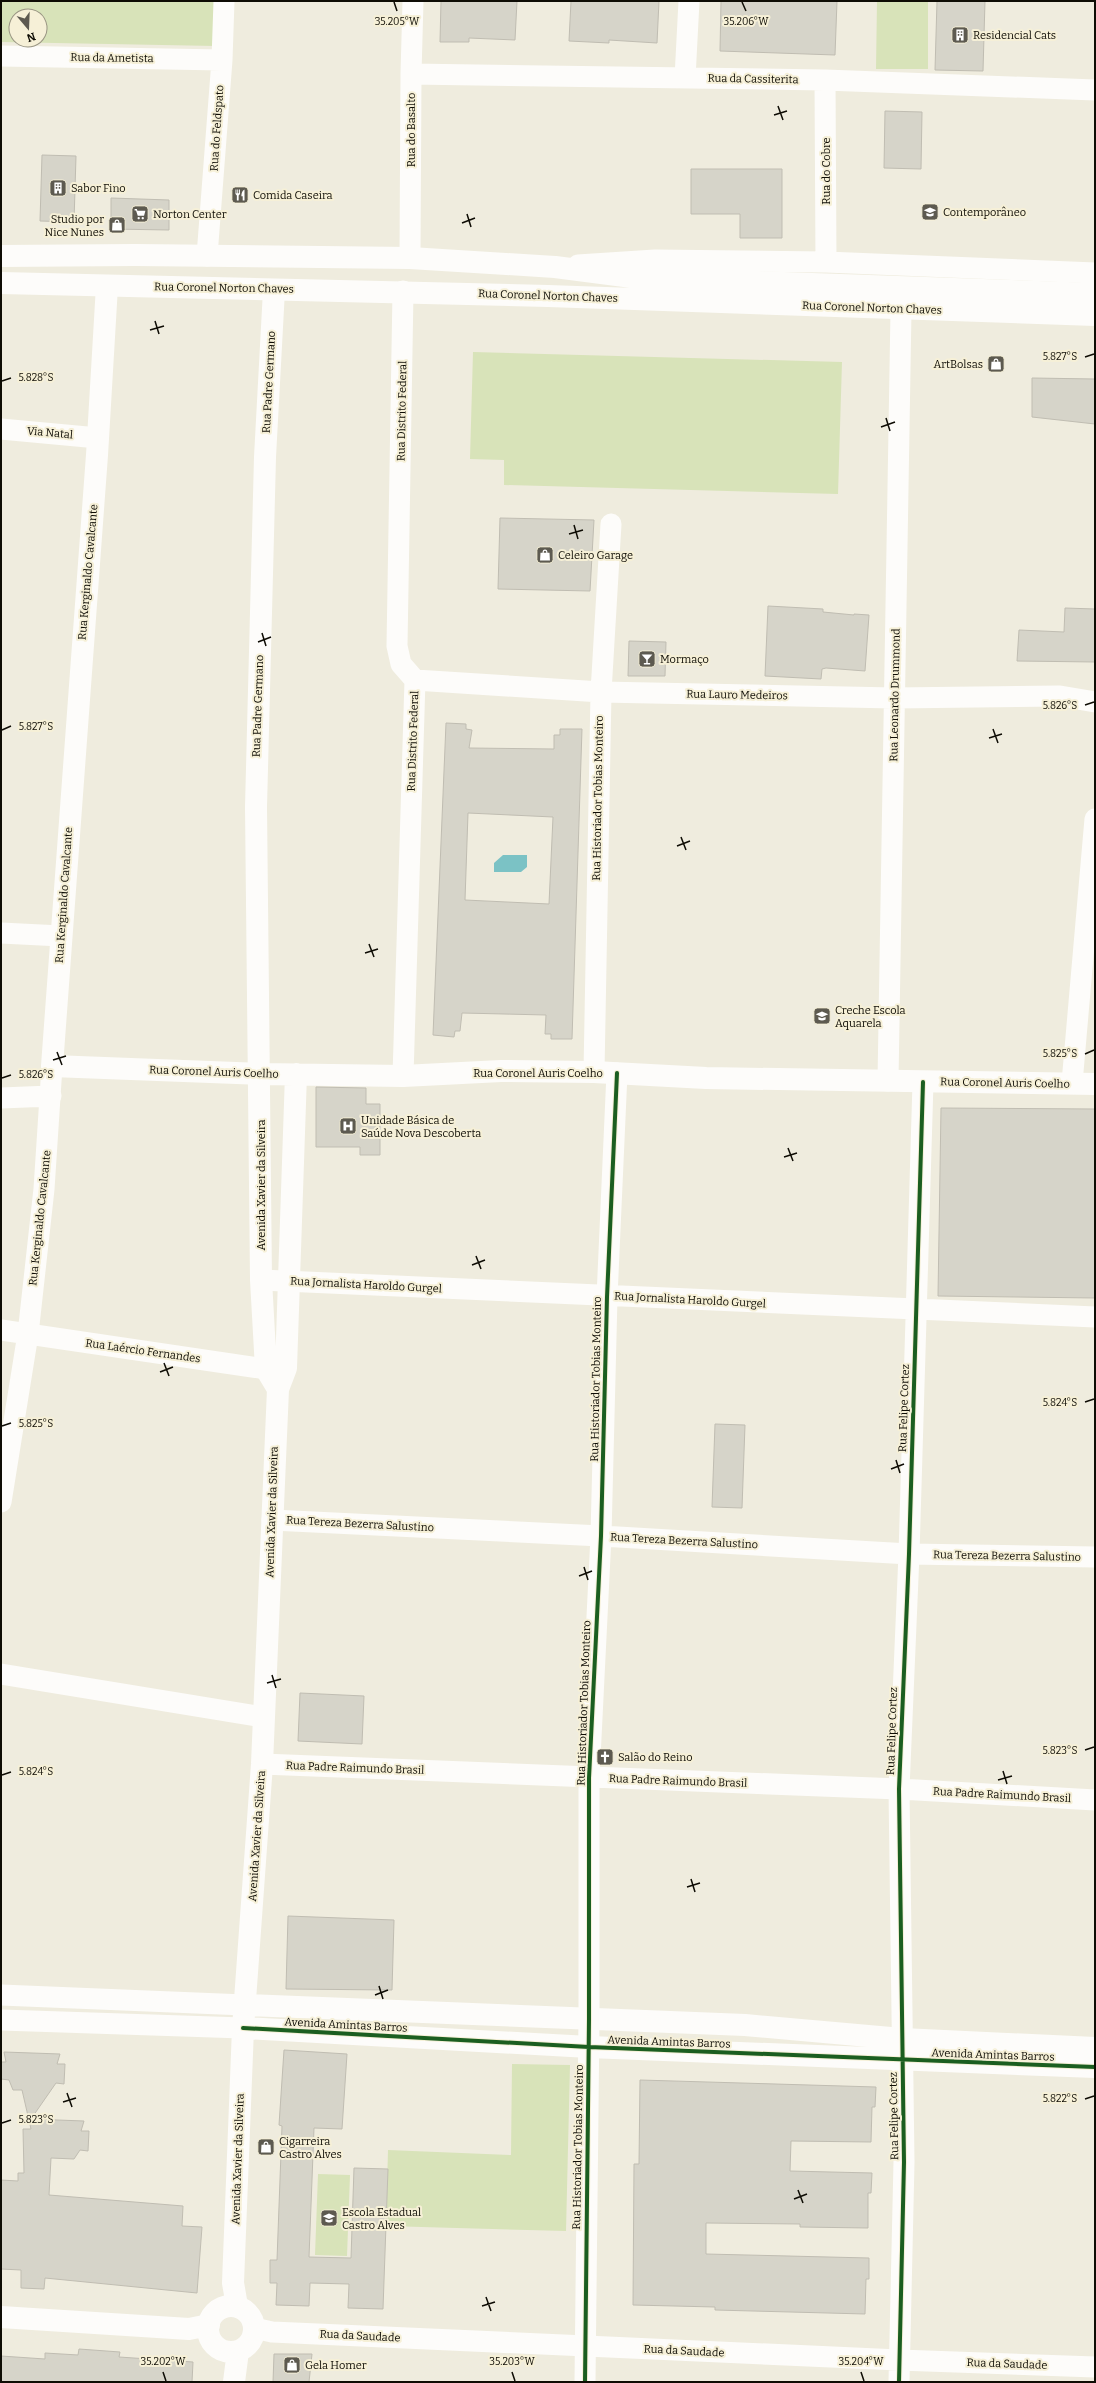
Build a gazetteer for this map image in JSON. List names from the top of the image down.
{
  "streets": {
    "street": [
      "Rua da Ametista",
      "Rua da Cassiterita",
      "Rua do Feldspato",
      "Rua do Basalto",
      "Rua do Cobre",
      "Rua Coronel Norton Chaves",
      "Rua Padre Germano",
      "Rua Distrito Federal",
      "Via Natal",
      "Rua Kerginaldo Cavalcante",
      "Rua Lauro Medeiros",
      "Rua Leonardo Drummond",
      "Rua Historiador Tobias Monteiro",
      "Rua Coronel Auris Coelho",
      "Avenida Xavier da Silveira",
      "Rua Jornalista Haroldo Gurgel",
      "Rua Laércio Fernandes",
      "Rua Felipe Cortez",
      "Rua Tereza Bezerra Salustino",
      "Rua Padre Raimundo Brasil",
      "Avenida Amintas Barros",
      "Rua da Saudade"
    ]
  },
  "crossings": [
    ["Rua da Ametista", "Rua do Feldspato"],
    ["Rua da Cassiterita", "Rua do Basalto"],
    ["Rua da Cassiterita", "Rua do Cobre"],
    ["Rua do Feldspato", "Rua Coronel Norton Chaves"],
    ["Rua do Basalto", "Rua Coronel Norton Chaves"],
    ["Rua do Cobre", "Rua Coronel Norton Chaves"],
    ["Rua Coronel Norton Chaves", "Rua Padre Germano"],
    ["Rua Coronel Norton Chaves", "Rua Distrito Federal"],
    ["Rua Coronel Norton Chaves", "Rua Kerginaldo Cavalcante"],
    ["Rua Coronel Norton Chaves", "Rua Leonardo Drummond"],
    ["Rua Padre Germano", "Rua Coronel Auris Coelho"],
    ["Rua Padre Germano", "Avenida Xavier da Silveira"],
    ["Rua Distrito Federal", "Rua Lauro Medeiros"],
    ["Rua Distrito Federal", "Rua Coronel Auris Coelho"],
    ["Via Natal", "Rua Kerginaldo Cavalcante"],
    ["Rua Kerginaldo Cavalcante", "Rua Coronel Auris Coelho"],
    ["Rua Kerginaldo Cavalcante", "Rua Laércio Fernandes"],
    ["Rua Lauro Medeiros", "Rua Leonardo Drummond"],
    ["Rua Lauro Medeiros", "Rua Historiador Tobias Monteiro"],
    ["Rua Leonardo Drummond", "Rua Coronel Auris Coelho"],
    ["Rua Historiador Tobias Monteiro", "Rua Coronel Auris Coelho"],
    ["Rua Historiador Tobias Monteiro", "Rua Jornalista Haroldo Gurgel"],
    ["Rua Historiador Tobias Monteiro", "Rua Tereza Bezerra Salustino"],
    ["Rua Historiador Tobias Monteiro", "Rua Padre Raimundo Brasil"],
    ["Rua Historiador Tobias Monteiro", "Avenida Amintas Barros"],
    ["Rua Historiador Tobias Monteiro", "Rua da Saudade"],
    ["Rua Coronel Auris Coelho", "Avenida Xavier da Silveira"],
    ["Rua Coronel Auris Coelho", "Rua Felipe Cortez"],
    ["Avenida Xavier da Silveira", "Rua Jornalista Haroldo Gurgel"],
    ["Avenida Xavier da Silveira", "Rua Laércio Fernandes"],
    ["Avenida Xavier da Silveira", "Rua Tereza Bezerra Salustino"],
    ["Avenida Xavier da Silveira", "Rua Padre Raimundo Brasil"],
    ["Avenida Xavier da Silveira", "Avenida Amintas Barros"],
    ["Rua Jornalista Haroldo Gurgel", "Rua Felipe Cortez"],
    ["Rua Felipe Cortez", "Rua Tereza Bezerra Salustino"],
    ["Rua Felipe Cortez", "Rua Padre Raimundo Brasil"],
    ["Rua Felipe Cortez", "Avenida Amintas Barros"],
    ["Rua Felipe Cortez", "Rua da Saudade"]
  ],
  "places": {
    "building": ["Residencial Cats", "Sabor Fino"],
    "restaurant": ["Comida Caseira"],
    "school or university": ["Contemporâneo", "Creche Escola Aquarela", "Escola Estadual Castro Alves"],
    "supermarket": ["Norton Center"],
    "shop": [
      "Studio por Nice Nunes",
      "ArtBolsas",
      "Celeiro Garage",
      "Cigarreira Castro Alves",
      "Gela Homer"
    ],
    "bar": ["Mormaço"],
    "hospital": ["Unidade Básica de Saúde Nova Descoberta"],
    "church": ["Salão do Reino"]
  },
  "north": "bottom",
  "coordinates": [
    "35.205°W",
    "35.206°W",
    "5.827°S",
    "5.828°S",
    "5.826°S",
    "5.825°S",
    "5.824°S",
    "5.823°S",
    "5.822°S",
    "35.202°W",
    "35.203°W",
    "35.204°W"
  ]
}
